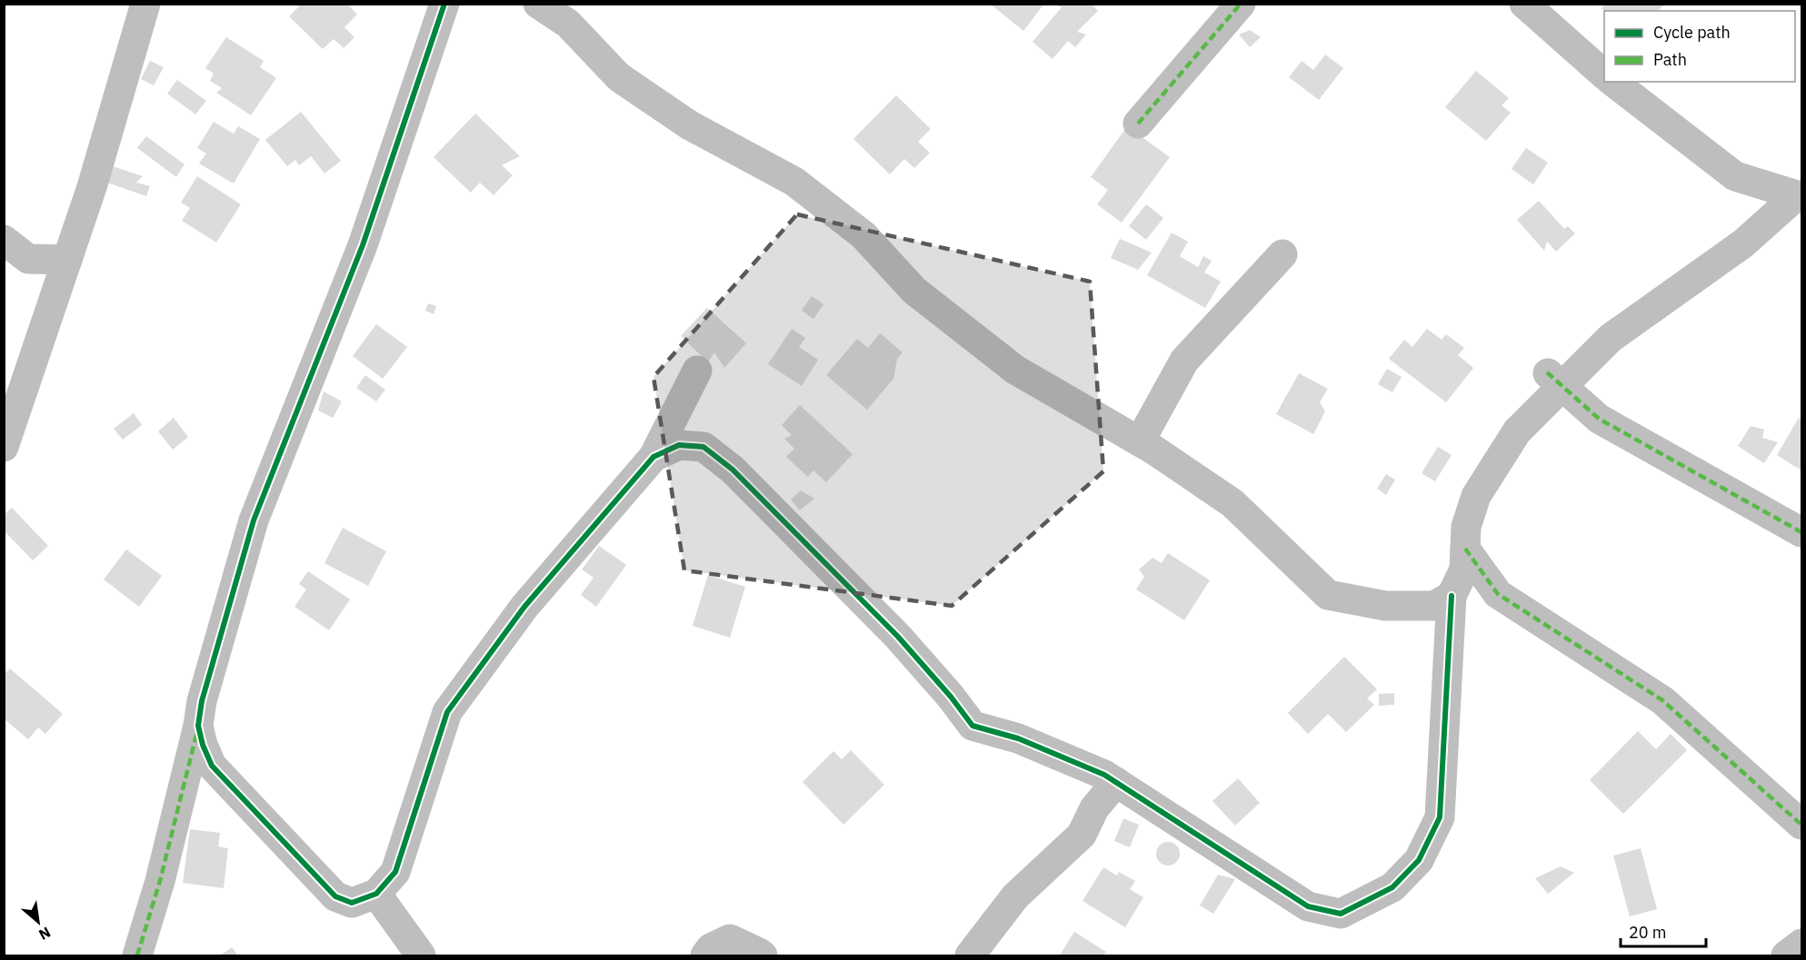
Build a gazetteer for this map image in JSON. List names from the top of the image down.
{
  "legend": ["Cycle path", "Path"],
  "scale_bar": "20 m",
  "north": "bottom right"
}
